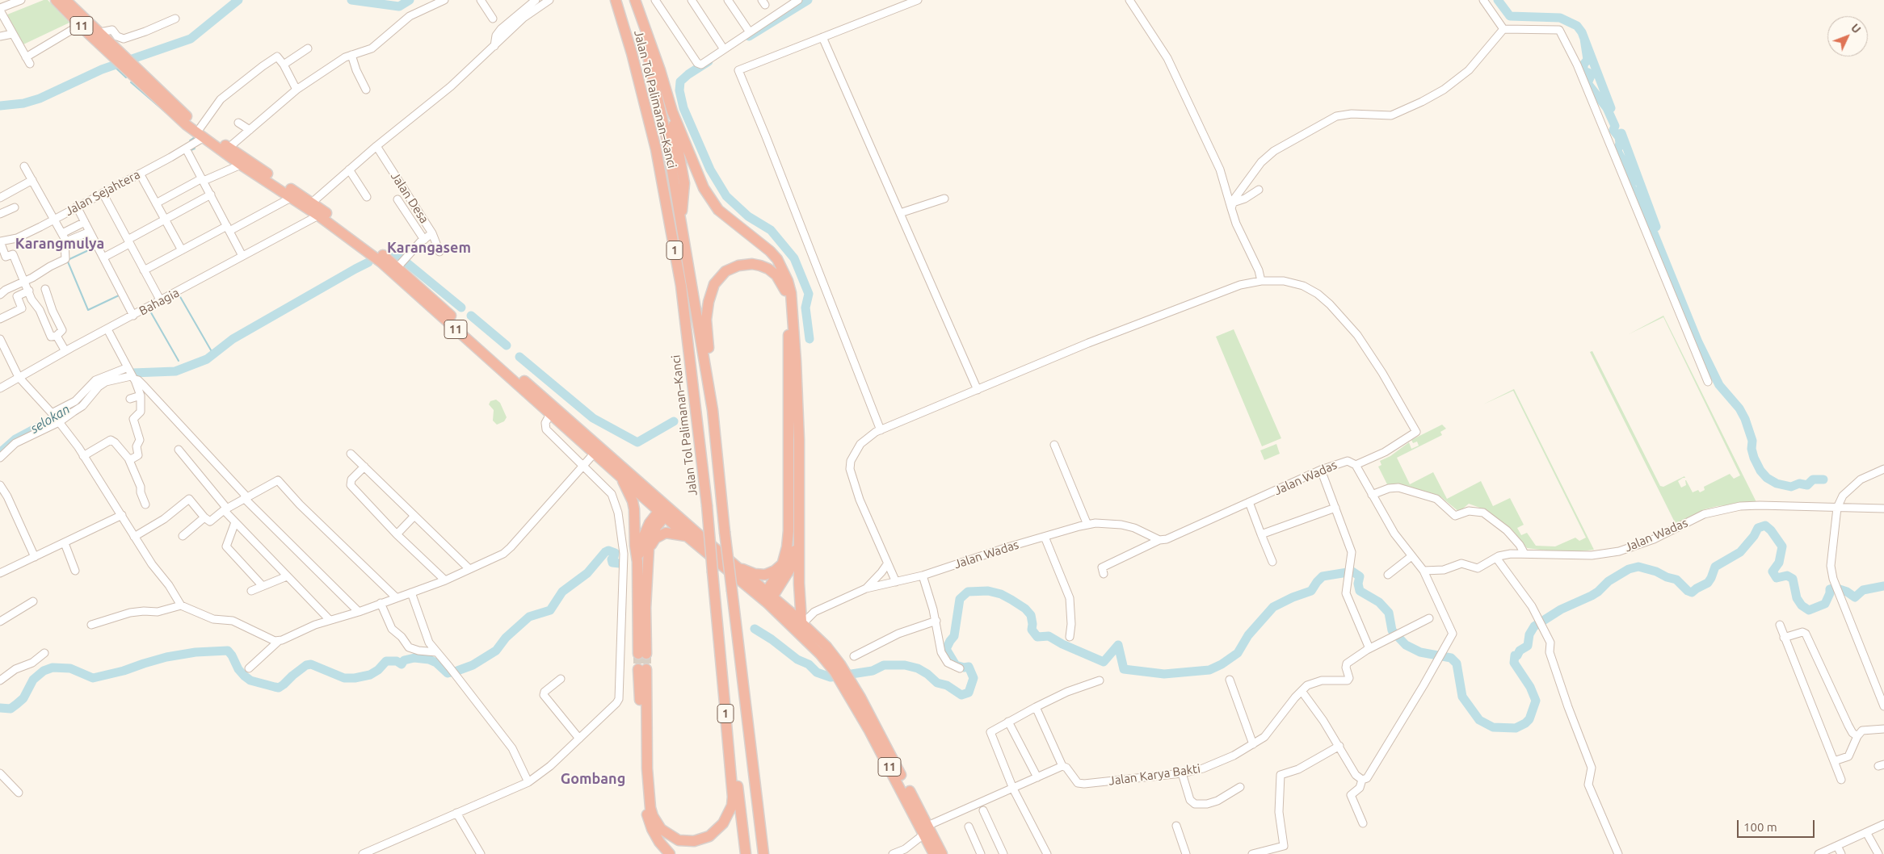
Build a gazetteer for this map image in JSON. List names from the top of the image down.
{
  "streets": {
    "highway": ["11", "Jalan Tol Palimanan–Kanci", "1"],
    "street": [
      "Jalan Sejahtera",
      "Jalan Desa",
      "Bahagia",
      "Jalan Wadas",
      "Jalan Karya Bakti"
    ]
  },
  "crossings": [
    ["11", "Jalan Sejahtera"],
    ["11", "Bahagia"],
    ["11", "Jalan Wadas"]
  ],
  "districts": ["Karangmulya", "Karangasem", "Gombang"],
  "water": ["selokan"],
  "scale_bar": "100 m",
  "north": "top right"
}
